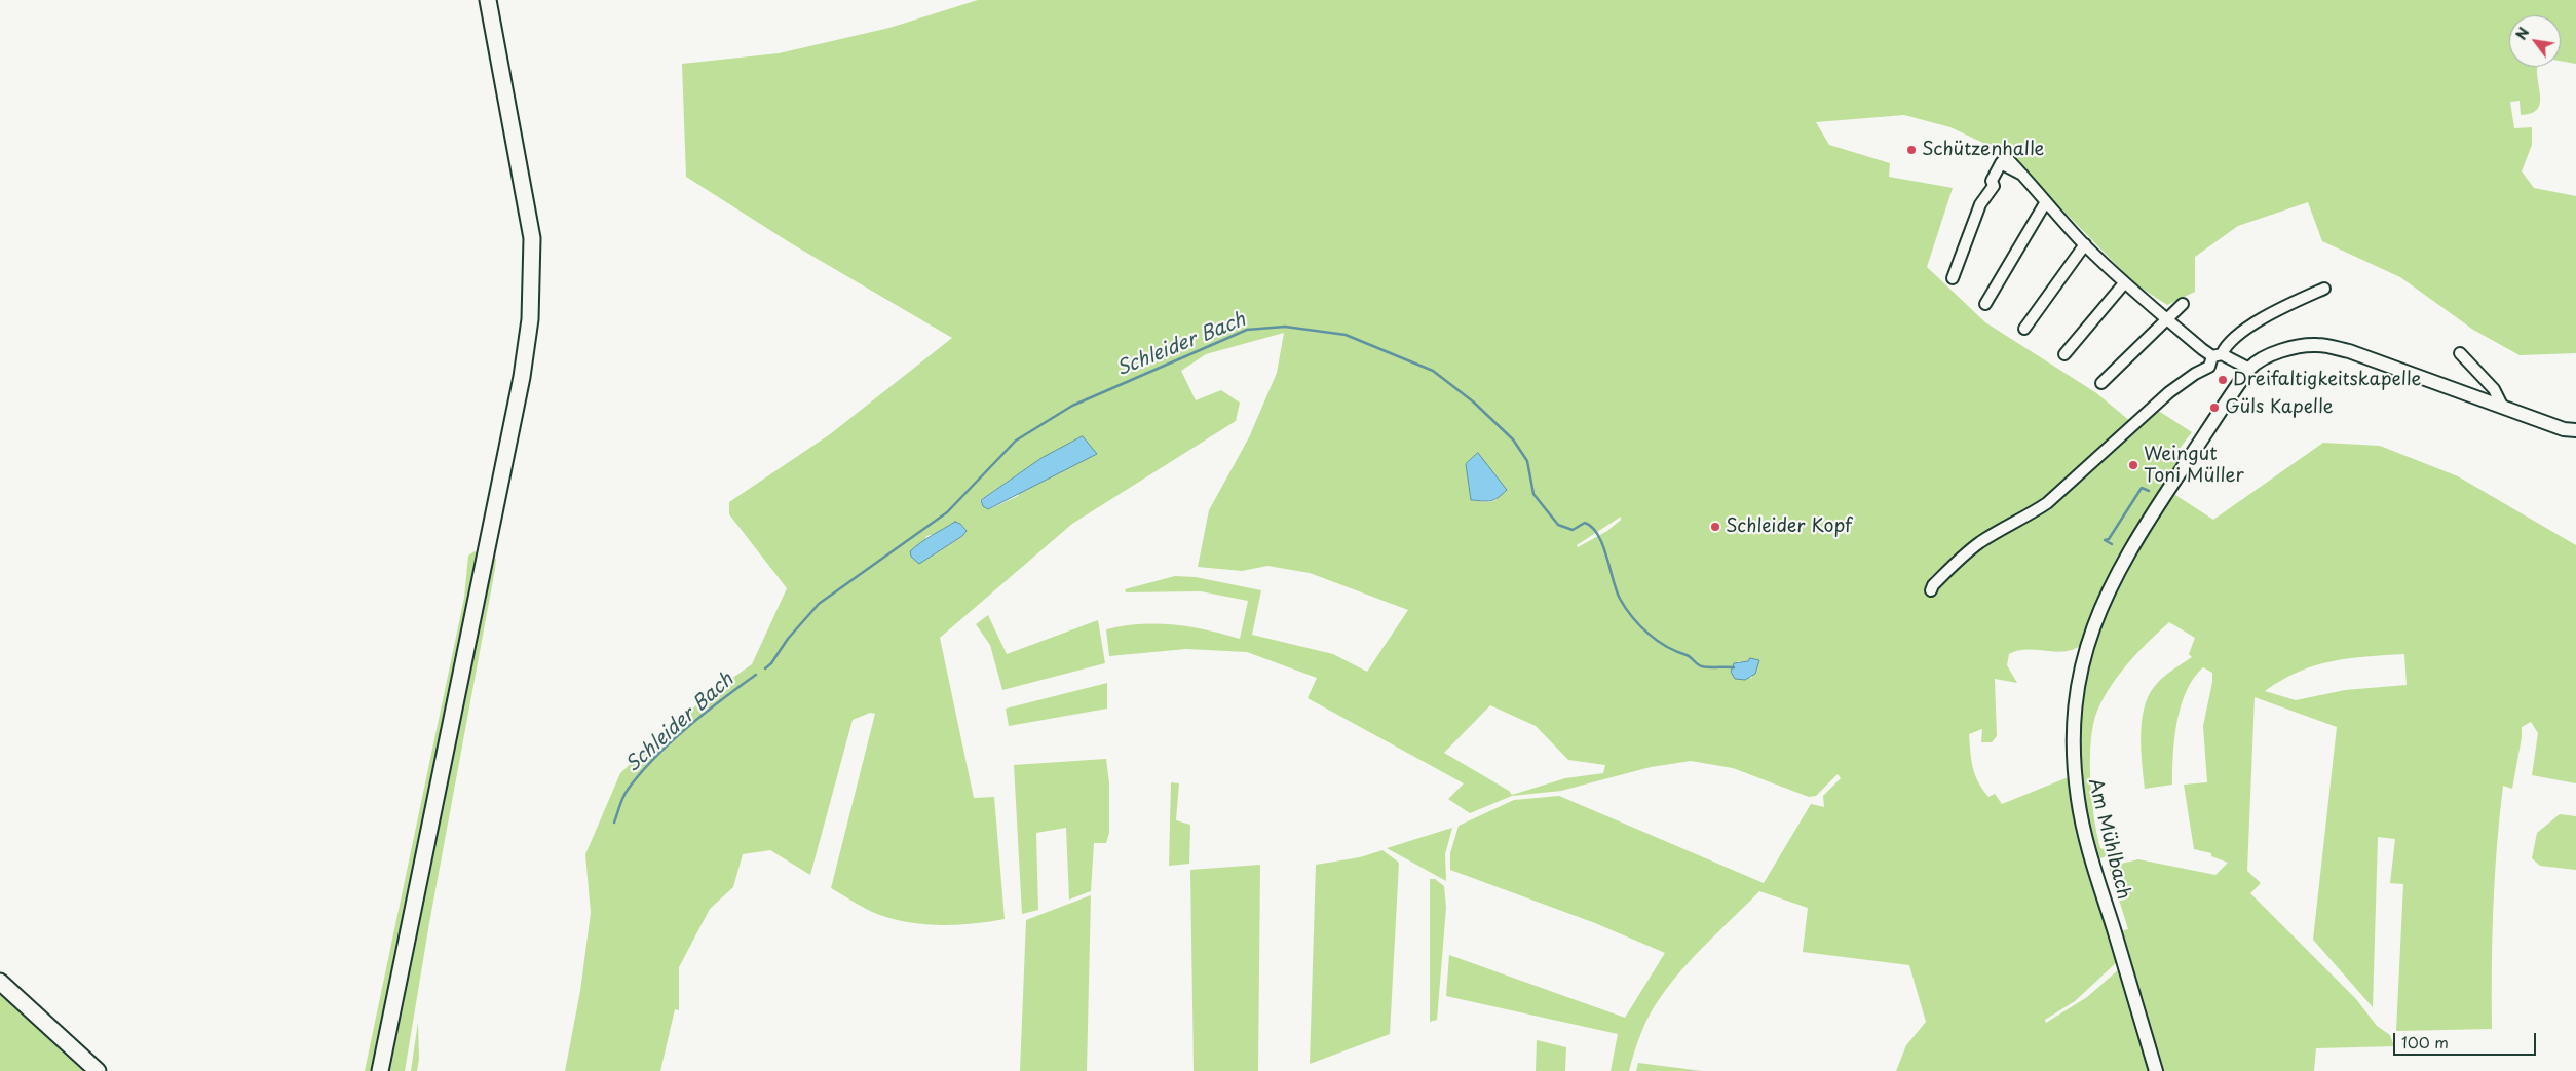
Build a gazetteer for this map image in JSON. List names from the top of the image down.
{
  "streets": {
    "street": ["Am Mühlbach"]
  },
  "water": ["Schleider Bach"],
  "places": [
    "Schützenhalle",
    "Dreifaltigkeitskapelle",
    "Güls Kapelle",
    "Weingut Toni Müller",
    "Schleider Kopf"
  ],
  "scale_bar": "100 m",
  "north": "top left"
}
